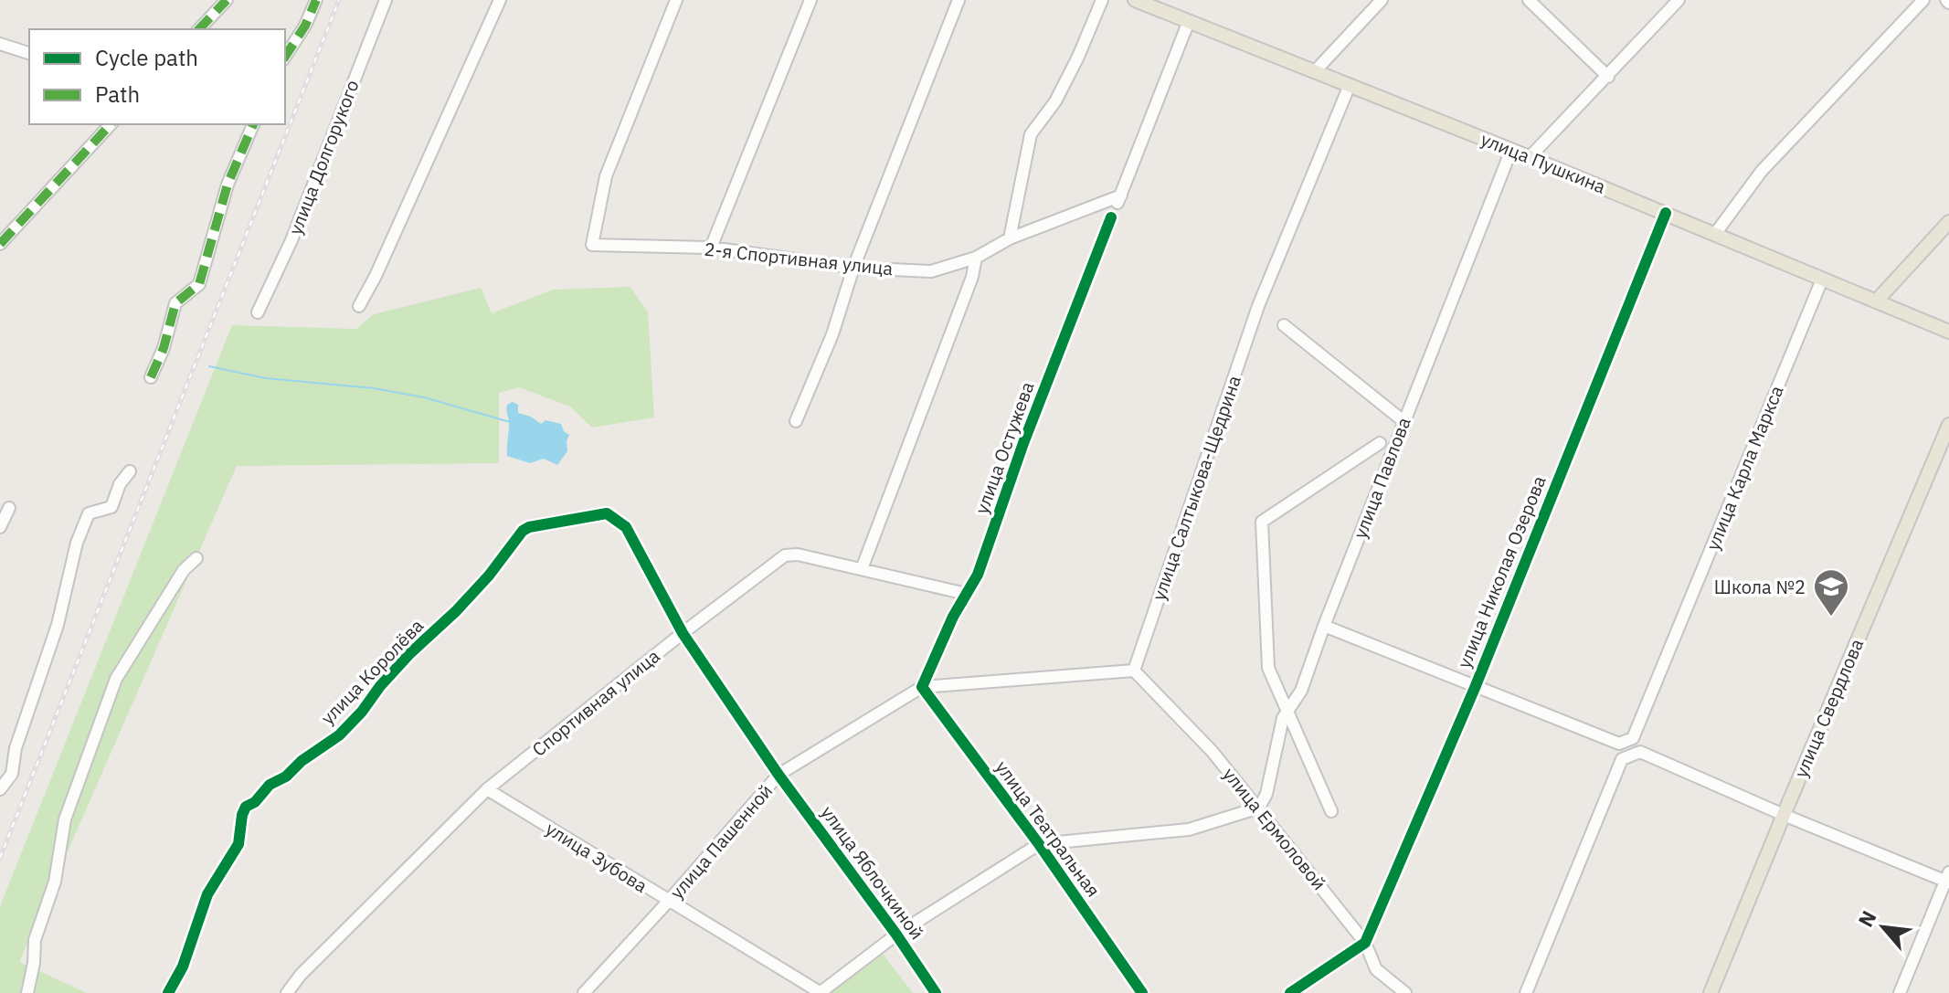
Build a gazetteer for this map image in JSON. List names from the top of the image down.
{
  "streets": {
    "main road": ["улица Пушкина", "улица Свердлова"],
    "street": [
      "улица Долгорукого",
      "2-я Спортивная улица",
      "улица Остужева",
      "улица Карла Маркса",
      "улица Павлова",
      "улица Салтыкова-Щедрина",
      "улица Николая Озерова",
      "улица Королёва",
      "Спортивная улица",
      "улица Театральная",
      "улица Ермоловой",
      "улица Пашенной",
      "улица Зубова",
      "улица Яблочкиной"
    ]
  },
  "crossings": [
    ["улица Пушкина", "2-я Спортивная улица"],
    ["улица Пушкина", "улица Карла Маркса"],
    ["улица Пушкина", "улица Павлова"],
    ["улица Пушкина", "улица Салтыкова-Щедрина"],
    ["улица Пушкина", "улица Николая Озерова"],
    ["улица Остужева", "Спортивная улица"],
    ["улица Остужева", "улица Театральная"],
    ["улица Остужева", "улица Пашенной"],
    ["улица Карла Маркса", "улица Николая Озерова"],
    ["улица Павлова", "улица Ермоловой"],
    ["улица Салтыкова-Щедрина", "улица Ермоловой"],
    ["улица Салтыкова-Щедрина", "улица Пашенной"],
    ["улица Николая Озерова", "улица Ермоловой"],
    ["улица Королёва", "Спортивная улица"],
    ["улица Королёва", "улица Пашенной"],
    ["улица Королёва", "улица Яблочкиной"],
    ["Спортивная улица", "улица Зубова"],
    ["улица Театральная", "улица Пашенной"],
    ["улица Ермоловой", "улица Пашенной"],
    ["улица Пашенной", "улица Зубова"],
    ["улица Пашенной", "улица Яблочкиной"]
  ],
  "places": {
    "school or university": ["Школа №2"]
  },
  "legend": ["Cycle path", "Path"],
  "north": "top left"
}
